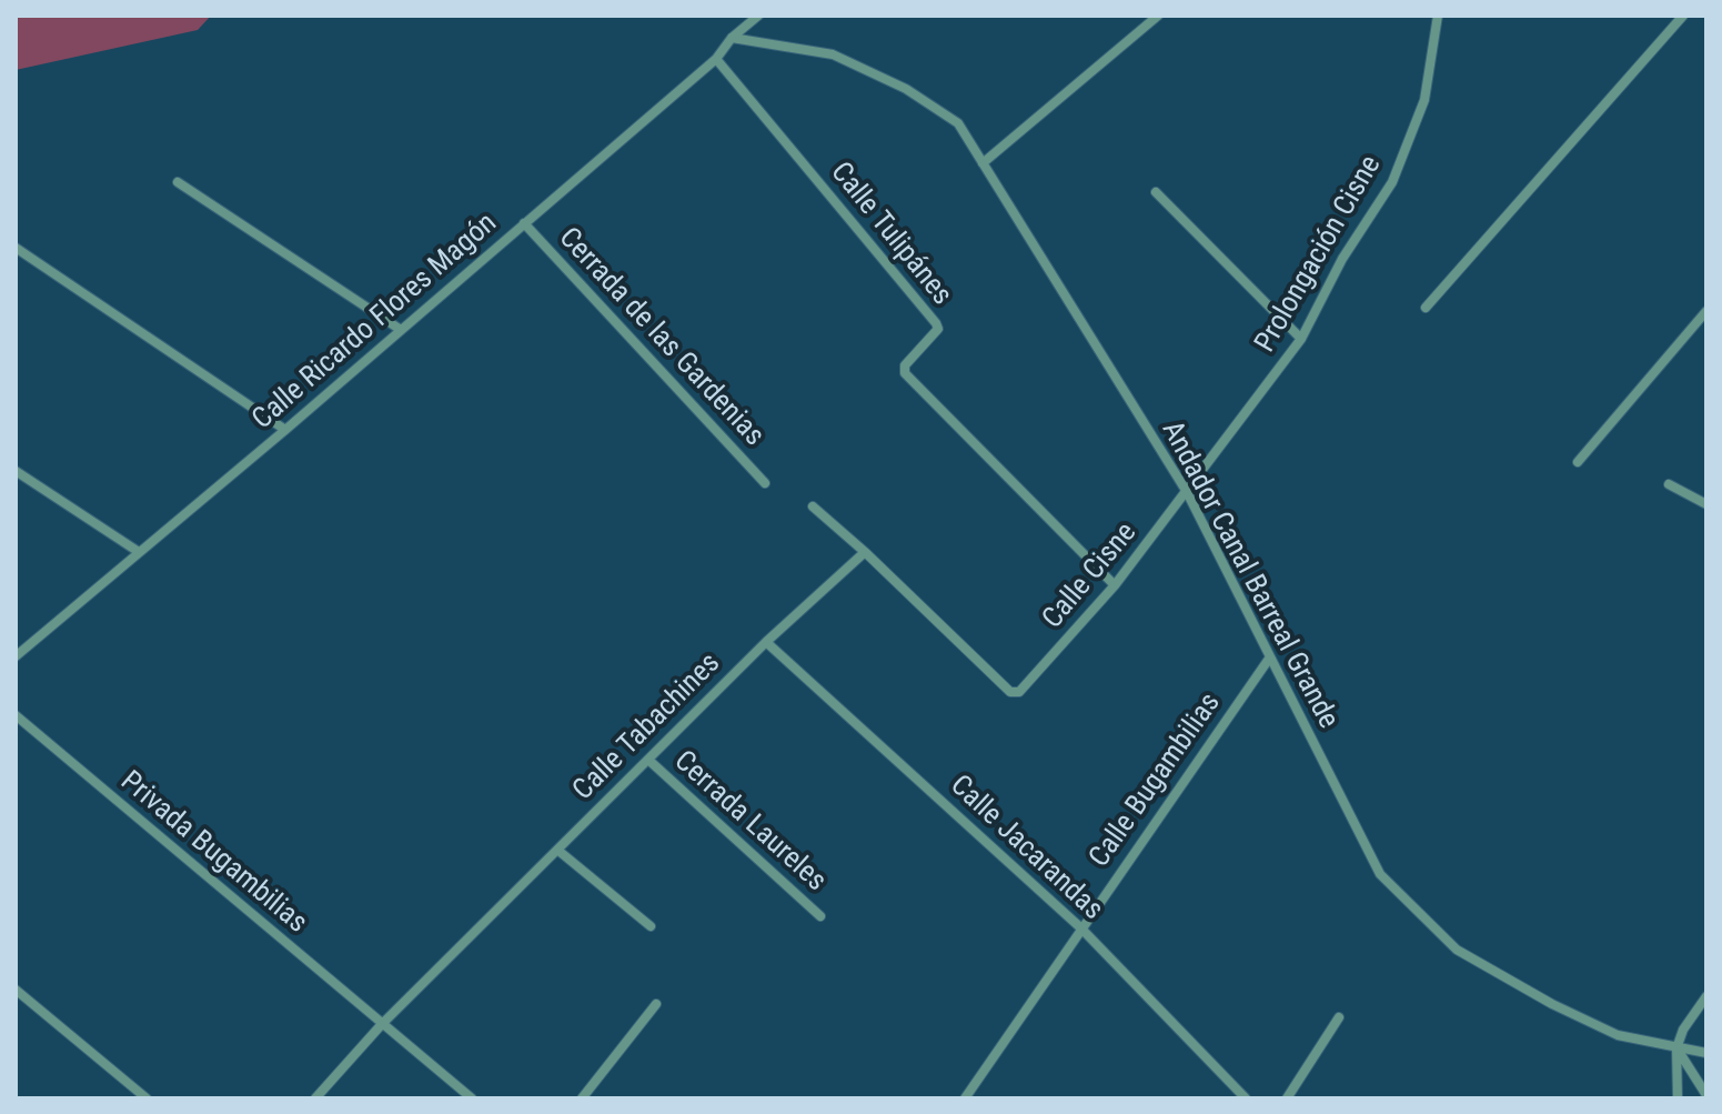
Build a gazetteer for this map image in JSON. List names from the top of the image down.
{
  "streets": {
    "street": [
      "Calle Tulipánes",
      "Prolongación Cisne",
      "Calle Ricardo Flores Magón",
      "Cerrada de las Gardenias",
      "Andador Canal Barreal Grande",
      "Calle Cisne",
      "Calle Tabachines",
      "Calle Bugambilias",
      "Cerrada Laureles",
      "Calle Jacarandas",
      "Privada Bugambilias"
    ]
  },
  "crossings": [
    ["Calle Tulipánes", "Calle Ricardo Flores Magón"],
    ["Calle Tulipánes", "Calle Cisne"],
    ["Prolongación Cisne", "Andador Canal Barreal Grande"],
    ["Prolongación Cisne", "Calle Cisne"],
    ["Calle Ricardo Flores Magón", "Cerrada de las Gardenias"],
    ["Calle Ricardo Flores Magón", "Andador Canal Barreal Grande"],
    ["Andador Canal Barreal Grande", "Calle Cisne"],
    ["Andador Canal Barreal Grande", "Calle Bugambilias"],
    ["Calle Cisne", "Calle Tabachines"],
    ["Calle Tabachines", "Cerrada Laureles"],
    ["Calle Tabachines", "Calle Jacarandas"],
    ["Calle Tabachines", "Privada Bugambilias"],
    ["Calle Bugambilias", "Calle Jacarandas"]
  ]
}
